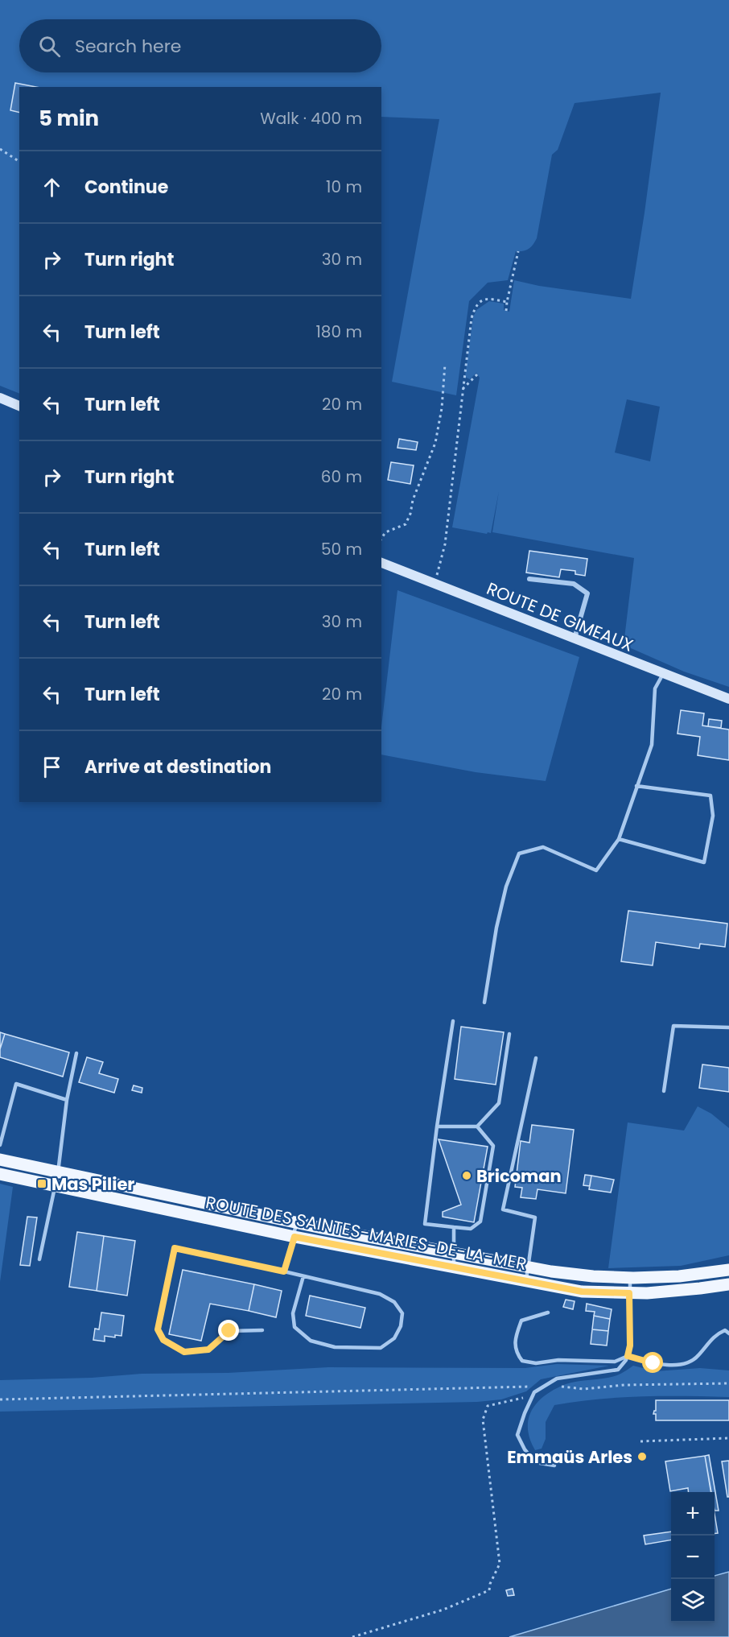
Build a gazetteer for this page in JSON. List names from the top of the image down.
{
  "streets": {
    "main road": ["ROUTE DES SAINTES-MARIES-DE-LA-MER"],
    "street": ["ROUTE DE GIMEAUX"]
  },
  "places": {
    "other": ["Bricoman", "Emmaüs Arles"],
    "transit": ["Mas Pilier"]
  },
  "page": {
    "search": "Search here",
    "heading": ["5 min", "Walk · 400 m"],
    "list": [
      ["Continue", "10 m"],
      ["Turn right", "30 m"],
      ["Turn left", "180 m"],
      ["Turn left", "20 m"],
      ["Turn right", "60 m"],
      ["Turn left", "50 m"],
      ["Turn left", "30 m"],
      ["Turn left", "20 m"],
      "Arrive at destination"
    ],
    "map_buttons": ["+", "−"]
  }
}
